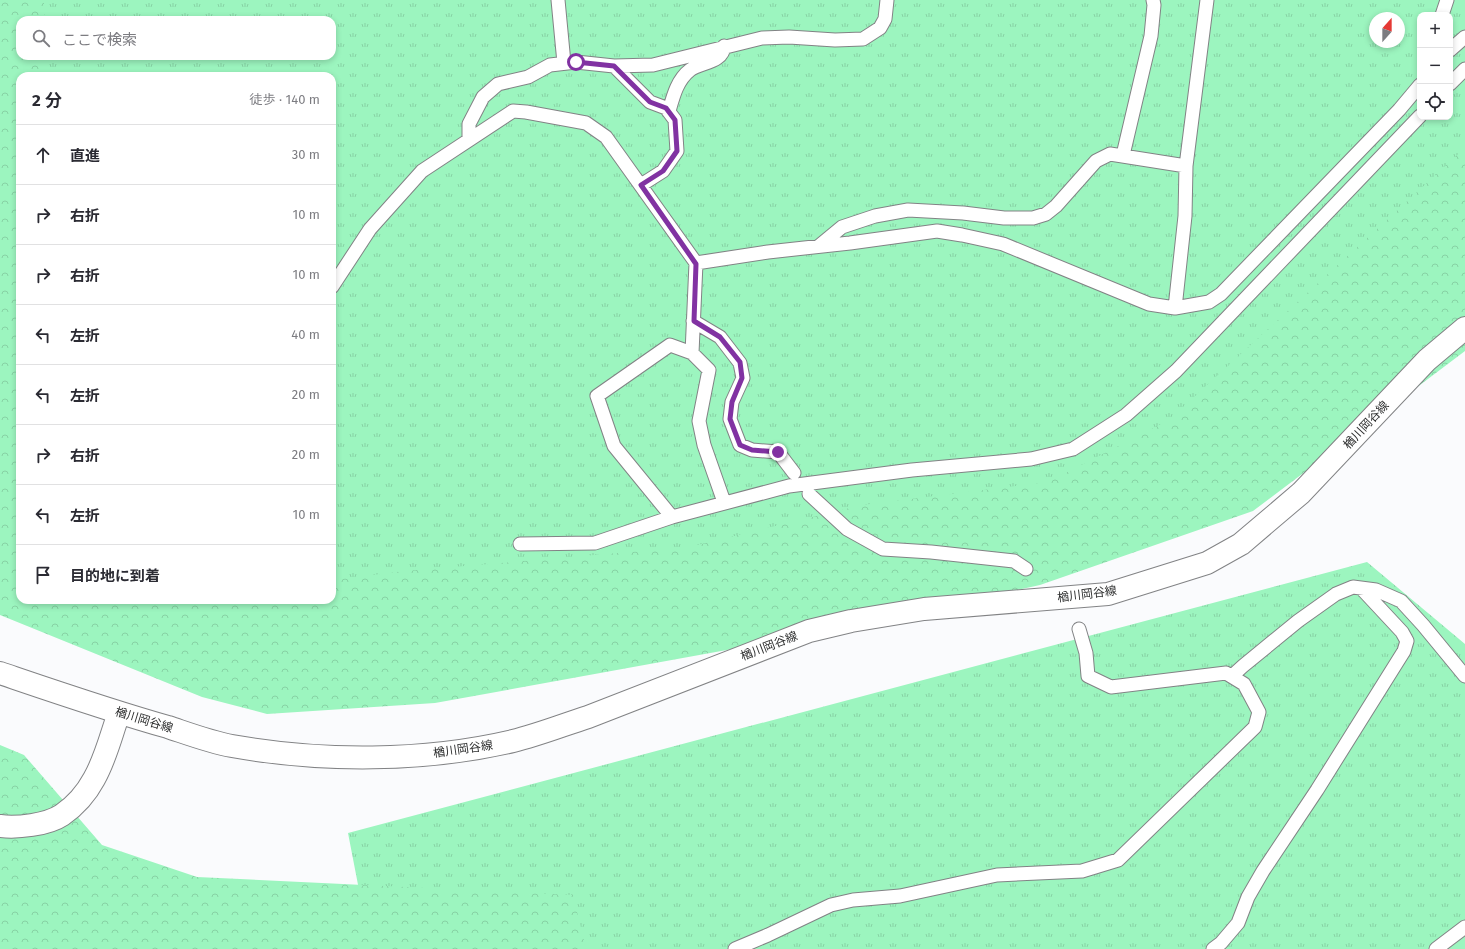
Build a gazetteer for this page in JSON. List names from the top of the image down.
{
  "streets": {
    "main road": ["楢川岡谷線"]
  },
  "north": "top",
  "page": {
    "map_buttons": ["+", "−"],
    "search": "ここで検索",
    "heading": ["2 分", "徒歩 · 140 m"],
    "list": [
      ["直進", "30 m"],
      ["右折", "10 m"],
      ["右折", "10 m"],
      ["左折", "40 m"],
      ["左折", "20 m"],
      ["右折", "20 m"],
      ["左折", "10 m"],
      "目的地に到着"
    ]
  }
}
